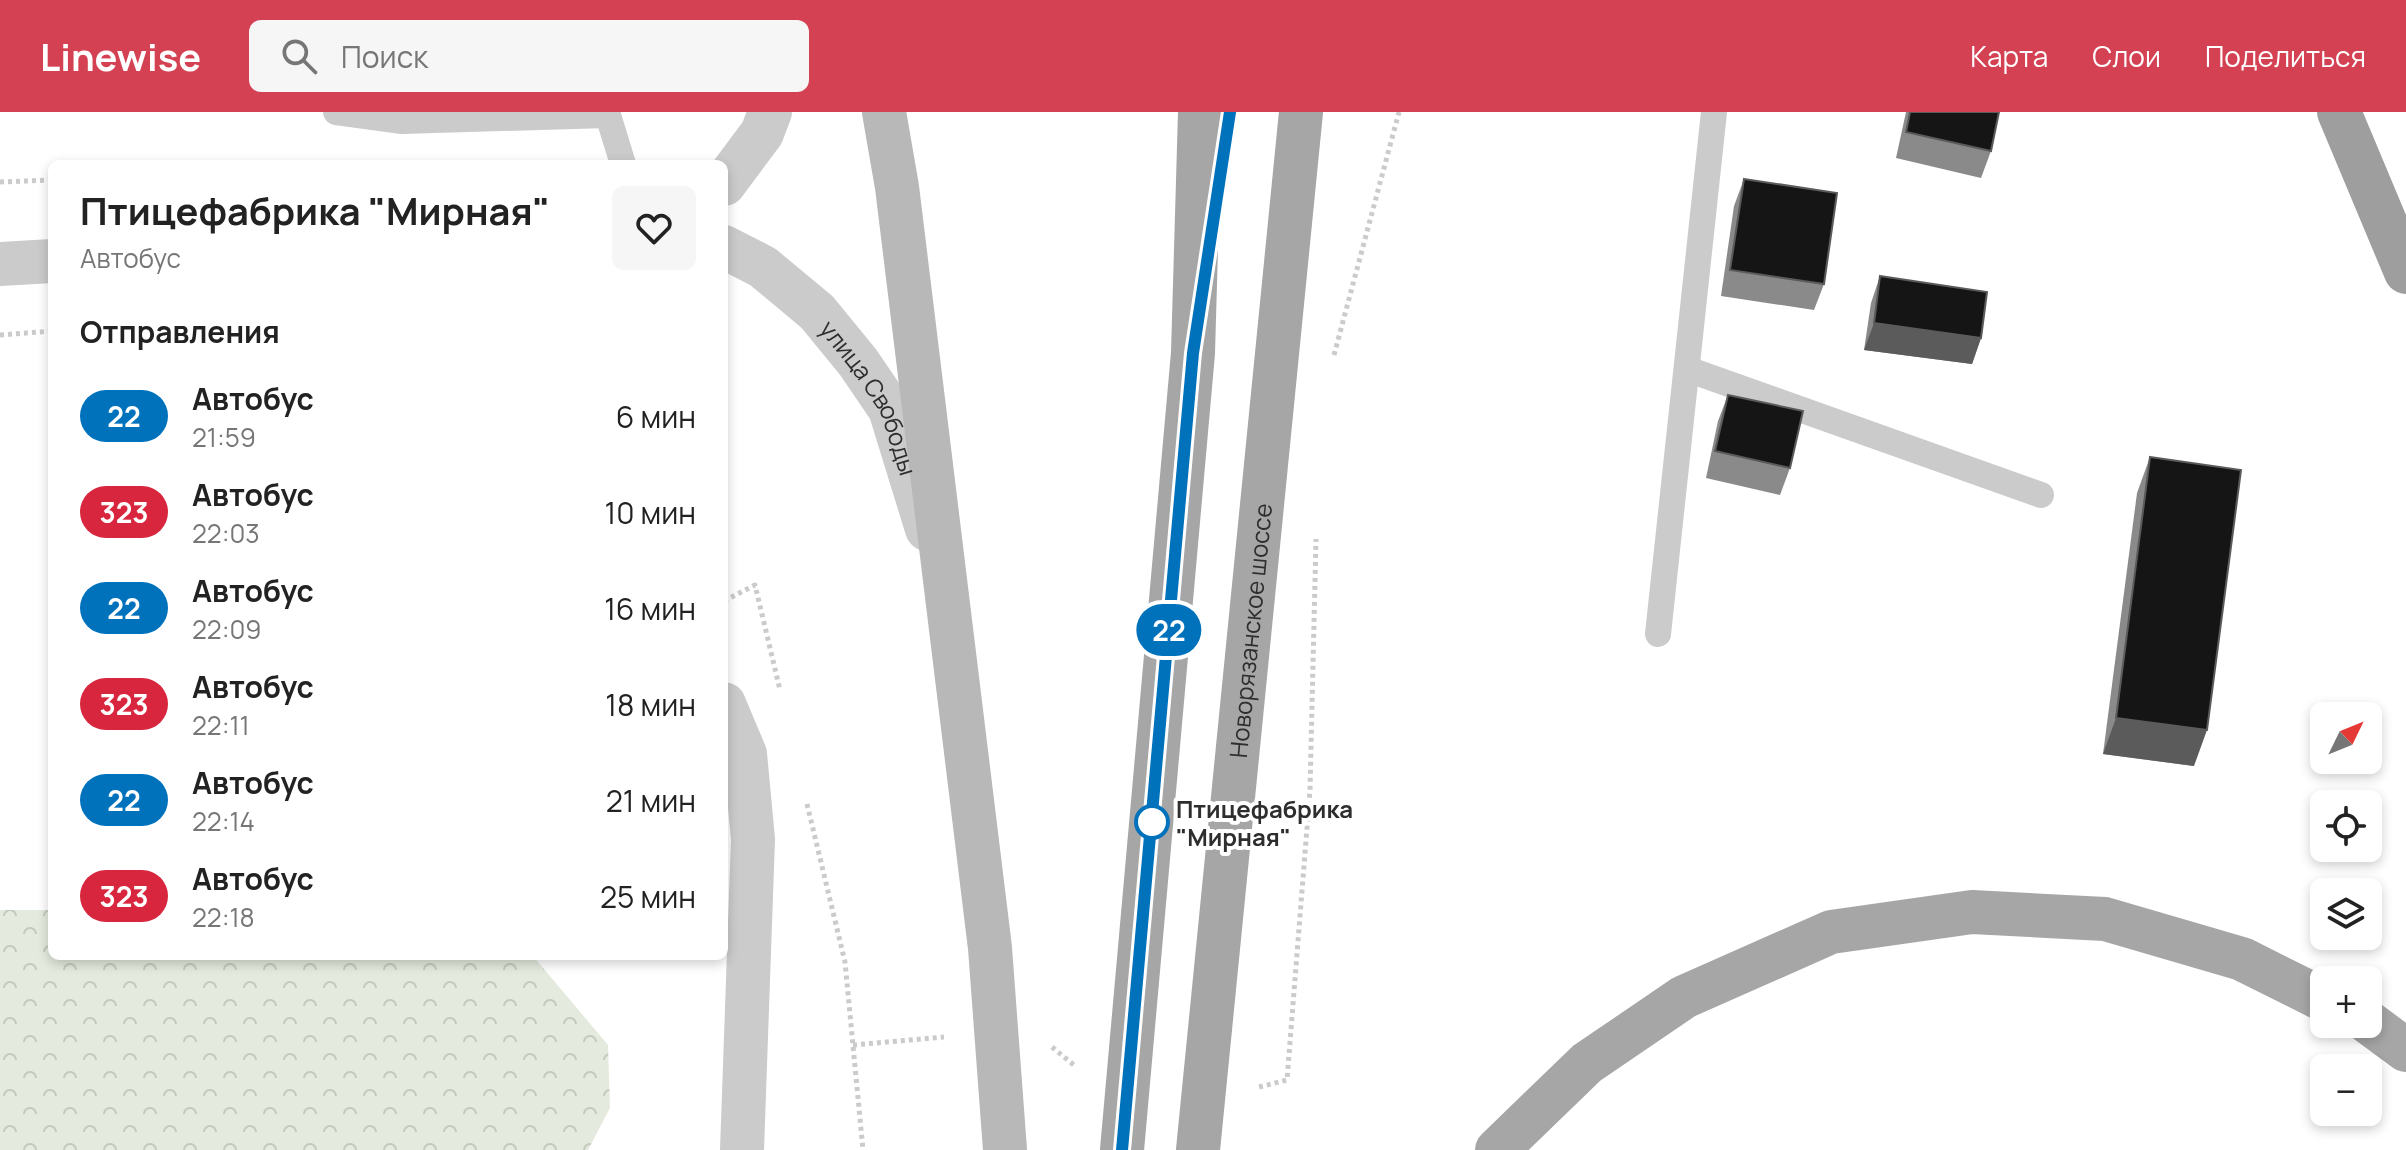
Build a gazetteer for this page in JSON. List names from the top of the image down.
{
  "streets": {
    "main road": ["Новорязанское шоссе"],
    "street": ["улица Свободы"]
  },
  "places": ["Птицефабрика \"Мирная\""],
  "lines": ["bus line 22"],
  "north": "top right",
  "page": {
    "header": "Linewise",
    "search": "Поиск",
    "nav": ["Карта", "Слои", "Поделиться"],
    "on_map": "22",
    "heading": [
      ["Птицефабрика \"Мирная\"", "Автобус"],
      "Отправления"
    ],
    "list": [
      {
        "mark": "22",
        "name": "Автобус",
        "note": "21:59",
        "value": "6 мин"
      },
      {
        "mark": "323",
        "name": "Автобус",
        "note": "22:03",
        "value": "10 мин"
      },
      {
        "mark": "22",
        "name": "Автобус",
        "note": "22:09",
        "value": "16 мин"
      },
      {
        "mark": "323",
        "name": "Автобус",
        "note": "22:11",
        "value": "18 мин"
      },
      {
        "mark": "22",
        "name": "Автобус",
        "note": "22:14",
        "value": "21 мин"
      },
      {
        "mark": "323",
        "name": "Автобус",
        "note": "22:18",
        "value": "25 мин"
      }
    ],
    "map_buttons": ["+", "−"]
  }
}
